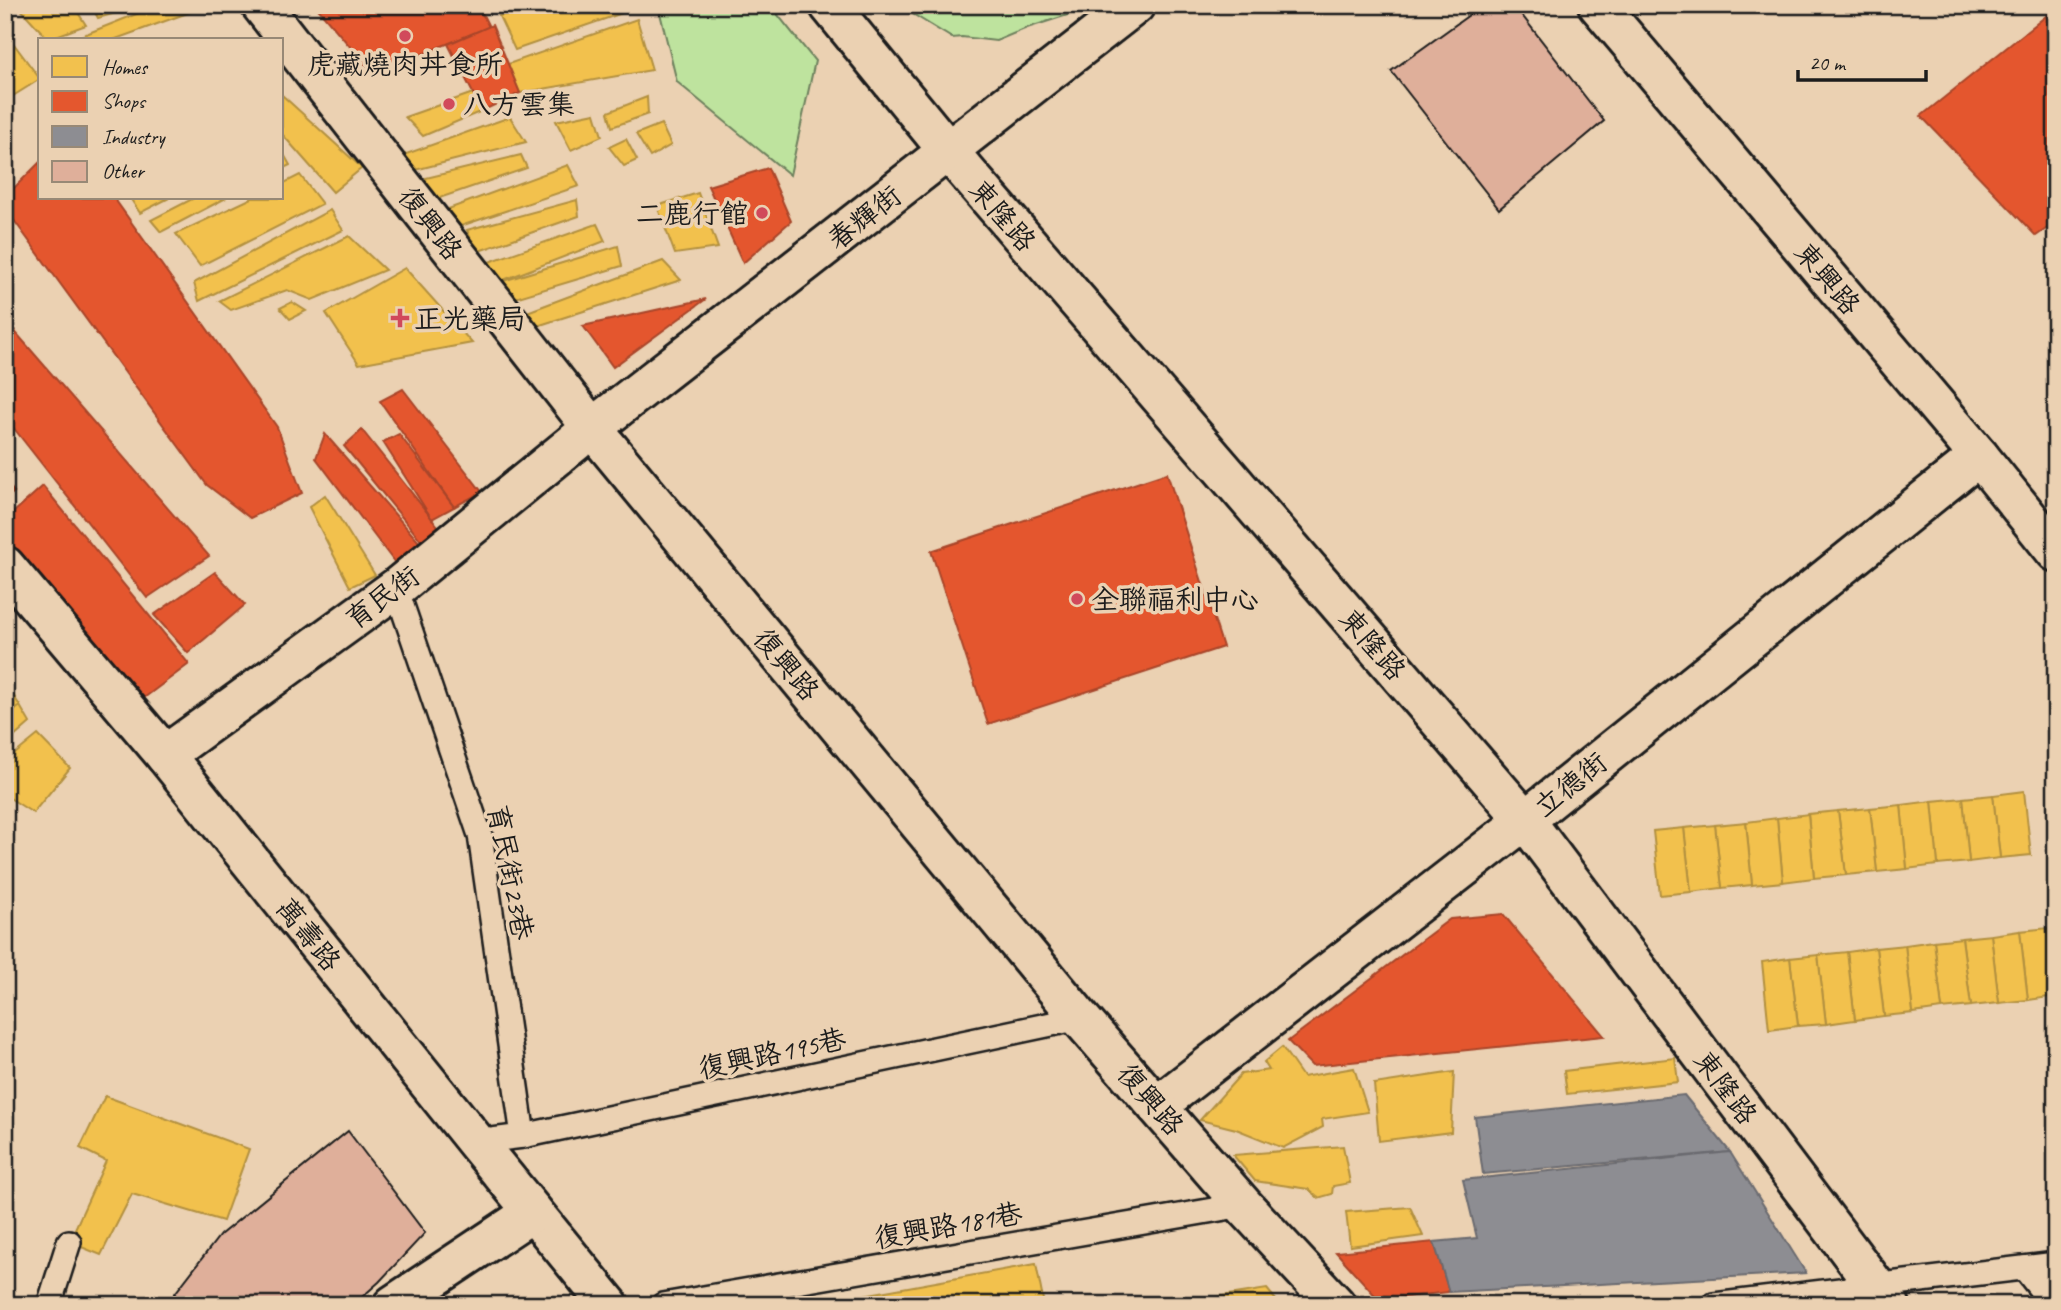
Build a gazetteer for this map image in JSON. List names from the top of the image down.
{
  "streets": {
    "street": [
      "東隆路",
      "春輝街",
      "復興路",
      "東興路",
      "育民街",
      "立德街",
      "萬壽路"
    ],
    "lane": ["育民街23巷", "復興路195巷", "復興路181巷"]
  },
  "crossings": [
    ["東隆路", "春輝街"],
    ["東隆路", "立德街"],
    ["春輝街", "復興路"],
    ["春輝街", "育民街"],
    ["復興路", "育民街"],
    ["復興路", "立德街"],
    ["復興路", "復興路195巷"],
    ["復興路", "復興路181巷"],
    ["東興路", "立德街"],
    ["育民街", "育民街23巷"],
    ["育民街", "萬壽路"],
    ["育民街23巷", "復興路195巷"],
    ["萬壽路", "復興路195巷"]
  ],
  "places": {
    "other": [
      "虎藏燒肉丼食所",
      "八方雲集",
      "二鹿行館",
      "全聯福利中心"
    ],
    "health": ["正光藥局"]
  },
  "legend": [
    "Homes",
    "Shops",
    "Industry",
    "Other"
  ],
  "scale_bar": "20 m"
}
